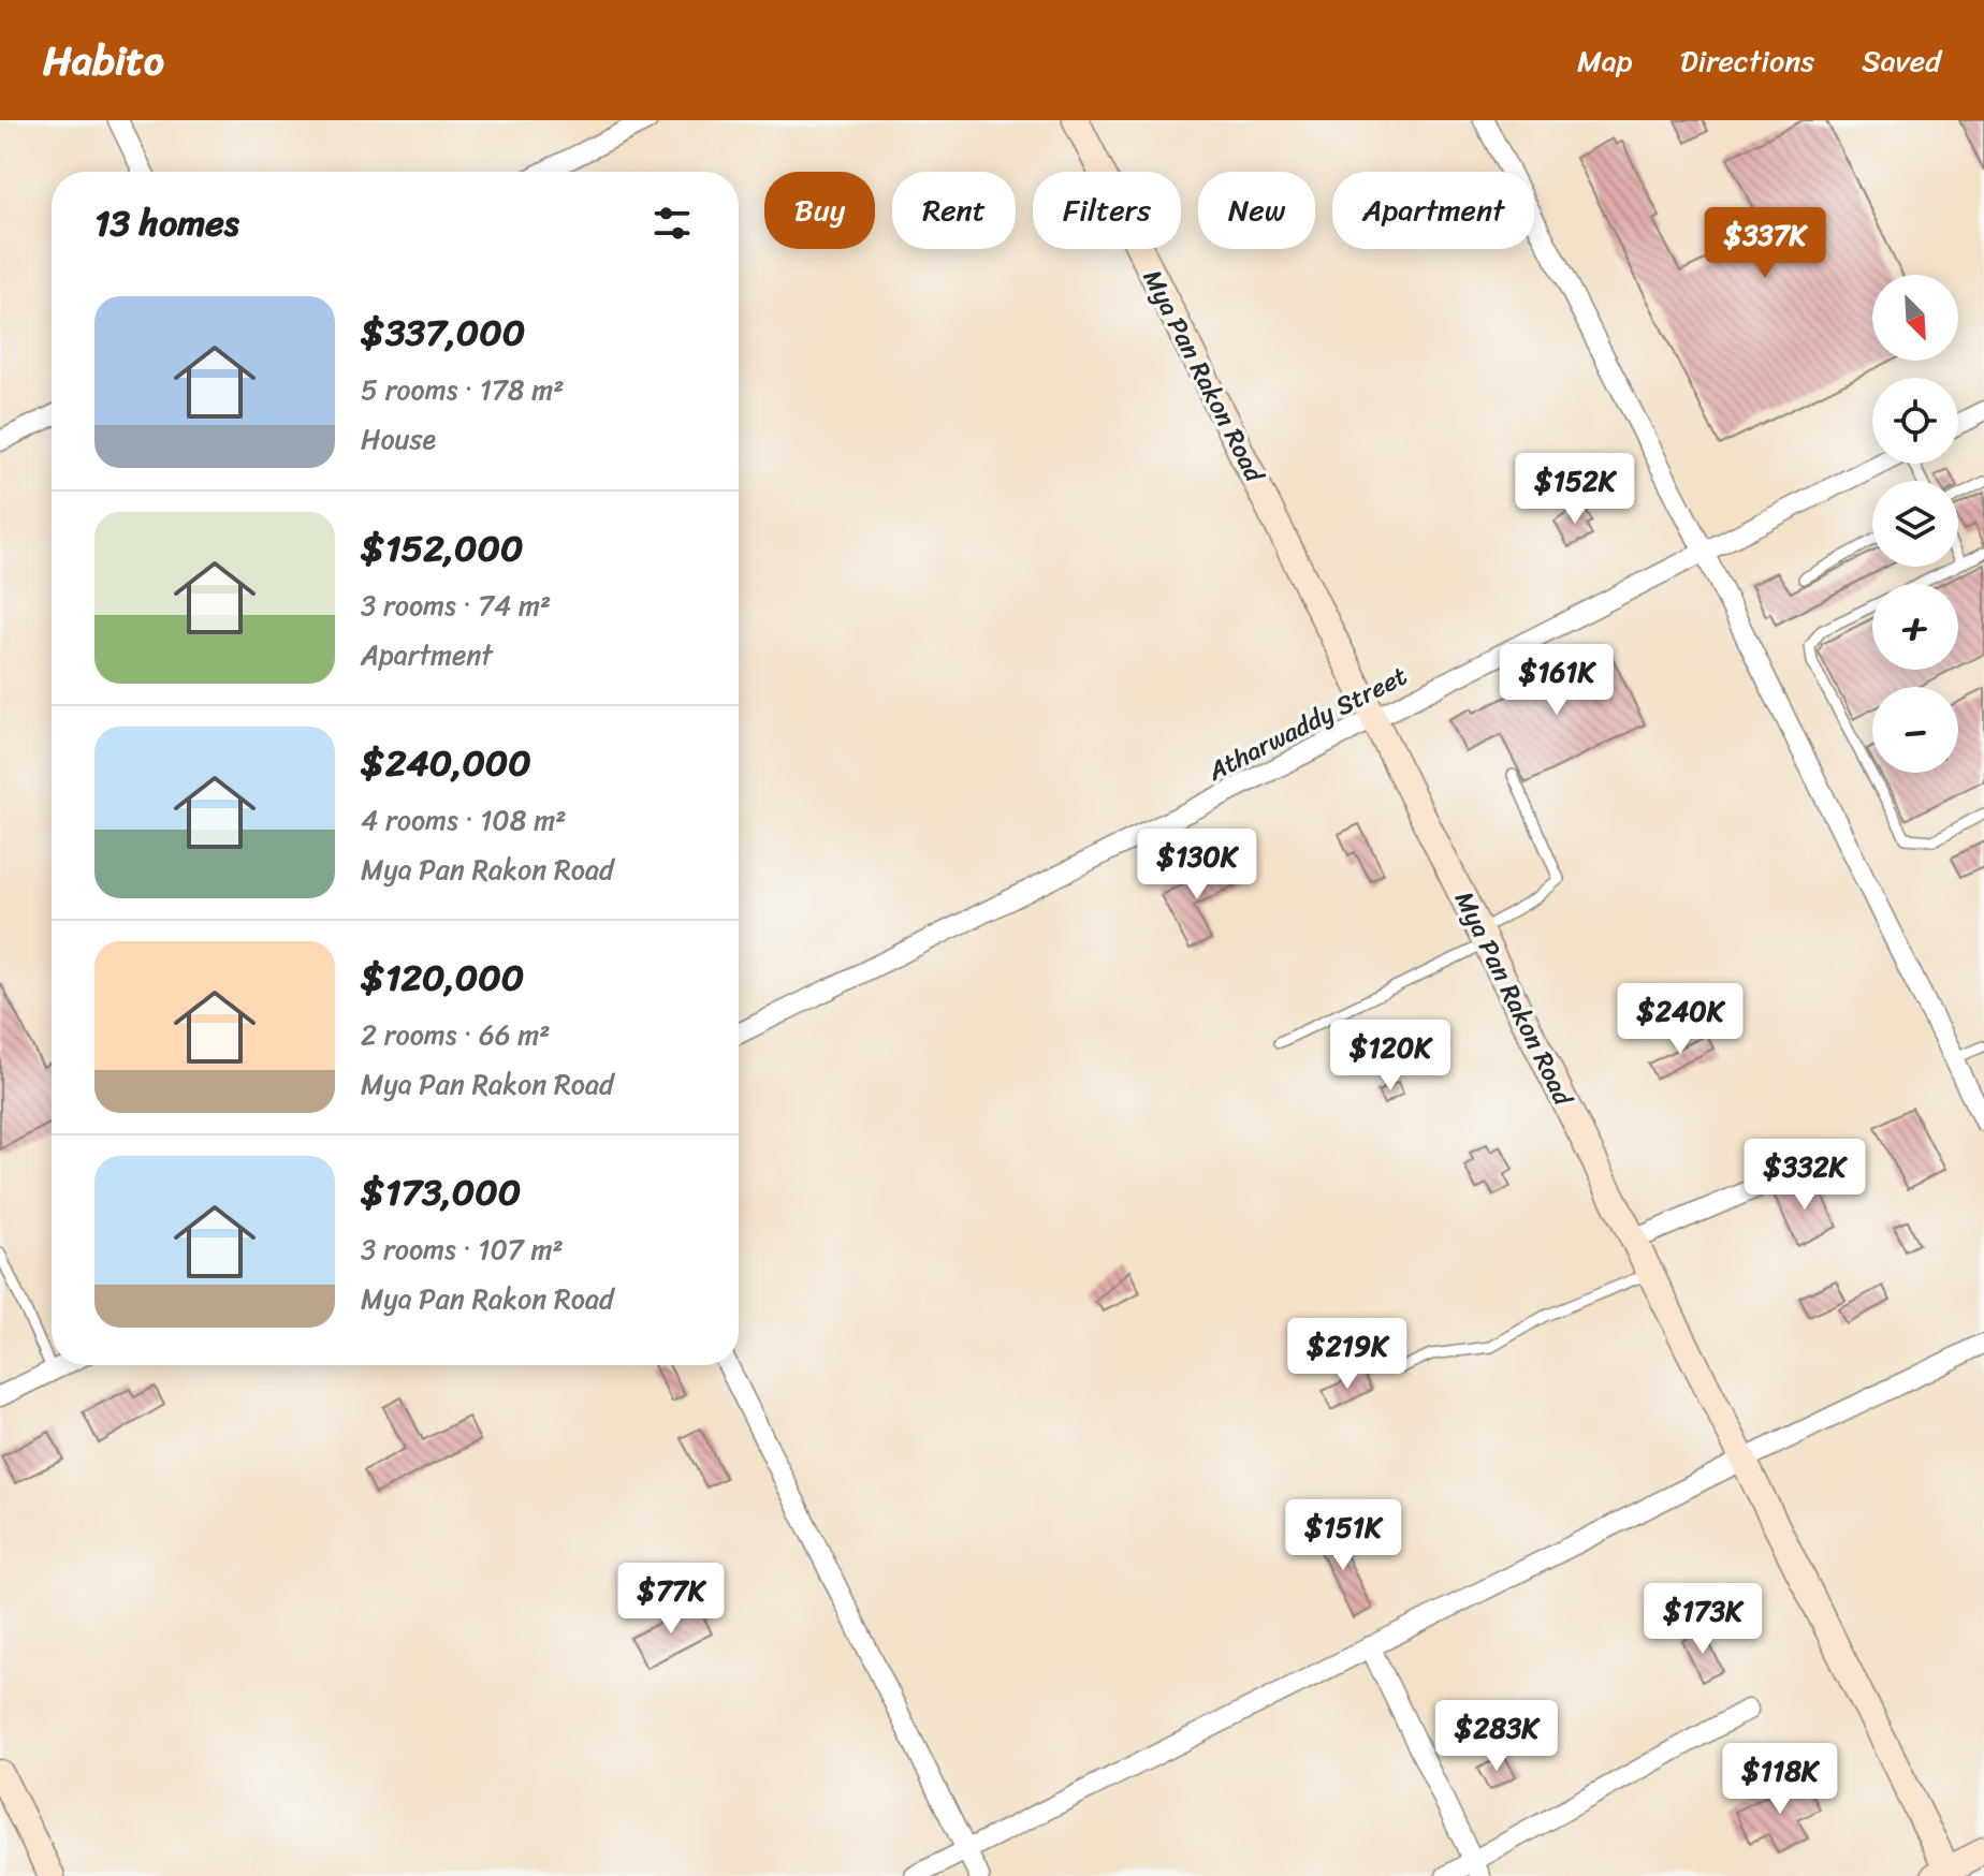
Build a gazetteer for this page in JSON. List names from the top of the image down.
{
  "streets": {
    "street": ["Mya Pan Rakon Road", "Atharwaddy Street"]
  },
  "crossings": [
    ["Mya Pan Rakon Road", "Atharwaddy Street"]
  ],
  "north": "bottom right",
  "page": {
    "header": "Habito",
    "nav": ["Map", "Directions", "Saved"],
    "chip": [
      "Buy",
      "Rent",
      "Filters",
      "New",
      "Apartment"
    ],
    "heading": "13 homes",
    "price": [
      "$337K",
      "$152K",
      "$161K",
      "$130K",
      "$240K",
      "$120K",
      "$332K",
      "$219K",
      "$151K",
      "$77K",
      "$173K",
      "$283K",
      "$118K"
    ],
    "map_buttons": ["+", "−"],
    "list": [
      {
        "name": "$337,000",
        "note": "5 rooms · 178 m² · House"
      },
      {
        "name": "$152,000",
        "note": "3 rooms · 74 m² · Apartment"
      },
      {
        "name": "$240,000",
        "note": "4 rooms · 108 m² · Mya Pan Rakon Road"
      },
      {
        "name": "$120,000",
        "note": "2 rooms · 66 m² · Mya Pan Rakon Road"
      },
      {
        "name": "$173,000",
        "note": "3 rooms · 107 m² · Mya Pan Rakon Road"
      }
    ]
  }
}
